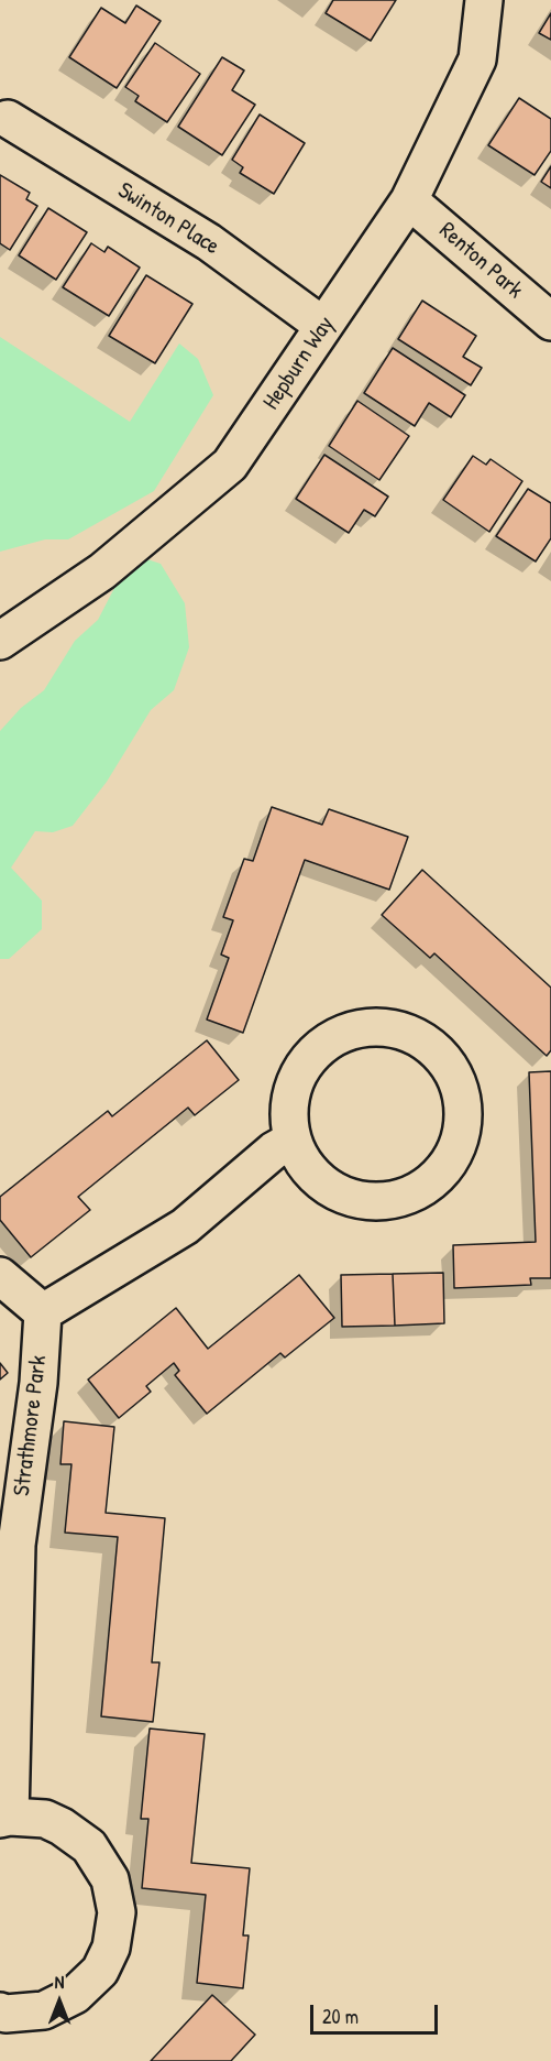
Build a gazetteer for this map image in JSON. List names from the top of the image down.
{
  "streets": {
    "street": [
      "Swinton Place",
      "Renton Park",
      "Hepburn Way",
      "Strathmore Park"
    ]
  },
  "crossings": [
    ["Swinton Place", "Hepburn Way"],
    ["Renton Park", "Hepburn Way"]
  ],
  "scale_bar": "20 m",
  "north": "top"
}
